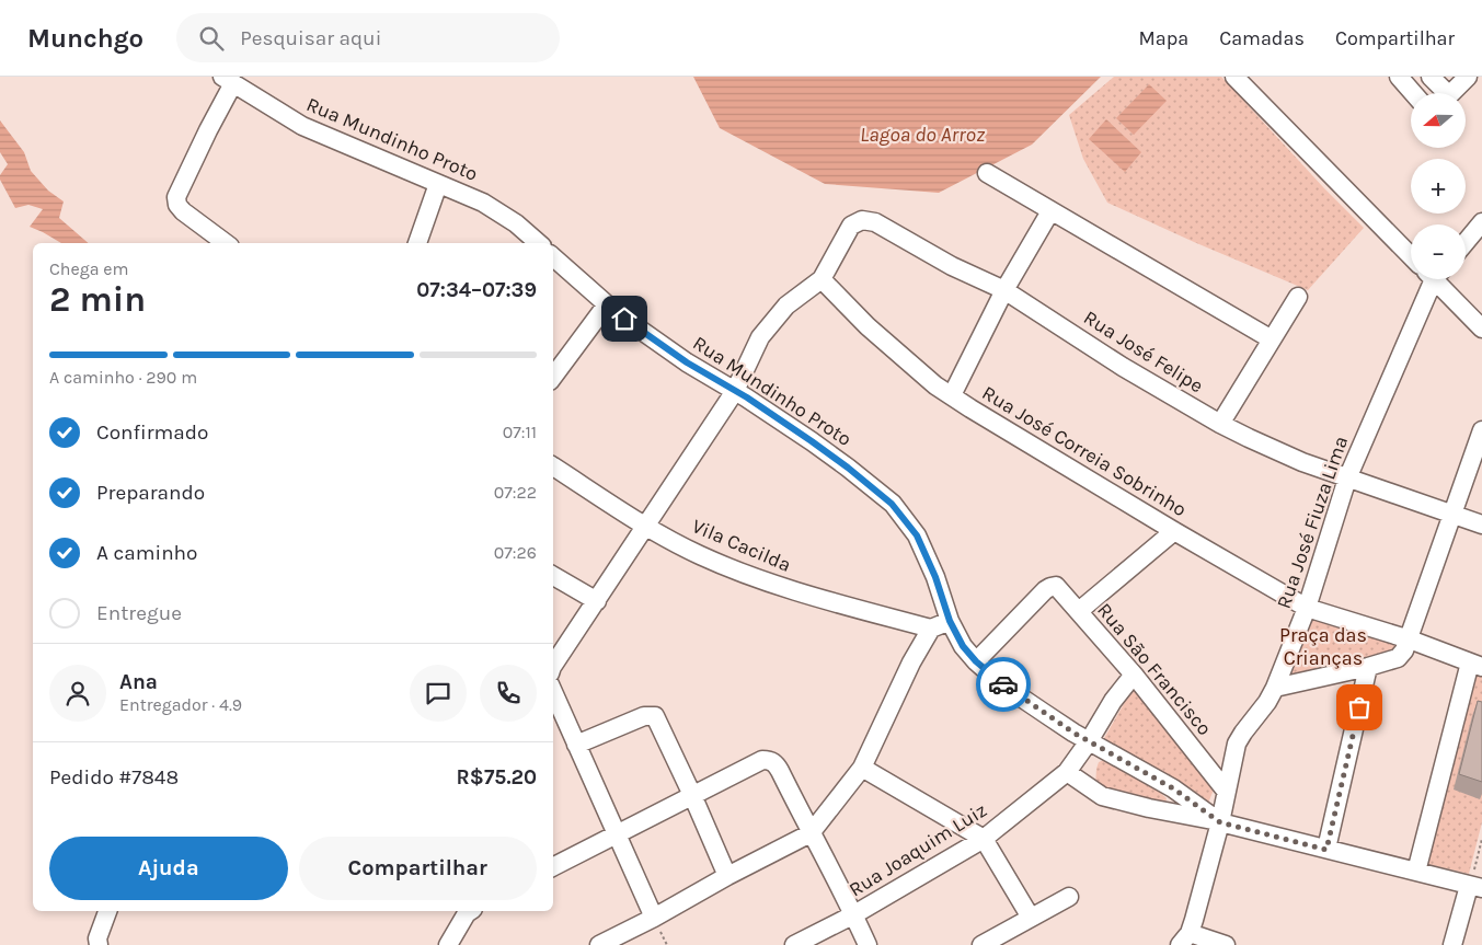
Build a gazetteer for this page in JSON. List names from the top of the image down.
{
  "streets": {
    "street": [
      "Rua Mundinho Proto",
      "Rua José Felipe",
      "Rua José Correia Sobrinho",
      "Rua José Fiuza Lima",
      "Vila Cacilda",
      "Rua São Francisco",
      "Rua Joaquim Luiz"
    ]
  },
  "crossings": [
    ["Rua Mundinho Proto", "Rua José Fiuza Lima"],
    ["Rua Mundinho Proto", "Rua São Francisco"],
    ["Rua Mundinho Proto", "Rua Joaquim Luiz"],
    ["Rua José Felipe", "Rua José Correia Sobrinho"],
    ["Rua José Felipe", "Rua José Fiuza Lima"],
    ["Rua José Correia Sobrinho", "Rua José Fiuza Lima"],
    ["Rua José Fiuza Lima", "Rua São Francisco"],
    ["Rua São Francisco", "Rua Joaquim Luiz"]
  ],
  "water": ["Lagoa do Arroz"],
  "parks": ["Praça das Crianças"],
  "north": "left",
  "page": {
    "header": "Munchgo",
    "search": "Pesquisar aqui",
    "nav": ["Mapa", "Camadas", "Compartilhar"],
    "map_buttons": ["+", "−"],
    "heading": ["2 min", "Chega em", "07:34–07:39"],
    "panel": [
      "Ana",
      "Entregador · 4.9",
      "Pedido #7848",
      "R$75.20"
    ],
    "bar": "A caminho · 290 m",
    "list": [
      ["Confirmado", "07:11"],
      ["Preparando", "07:22"],
      ["A caminho", "07:26"],
      "Entregue"
    ],
    "buttons": ["Ajuda", "Compartilhar"]
  }
}
